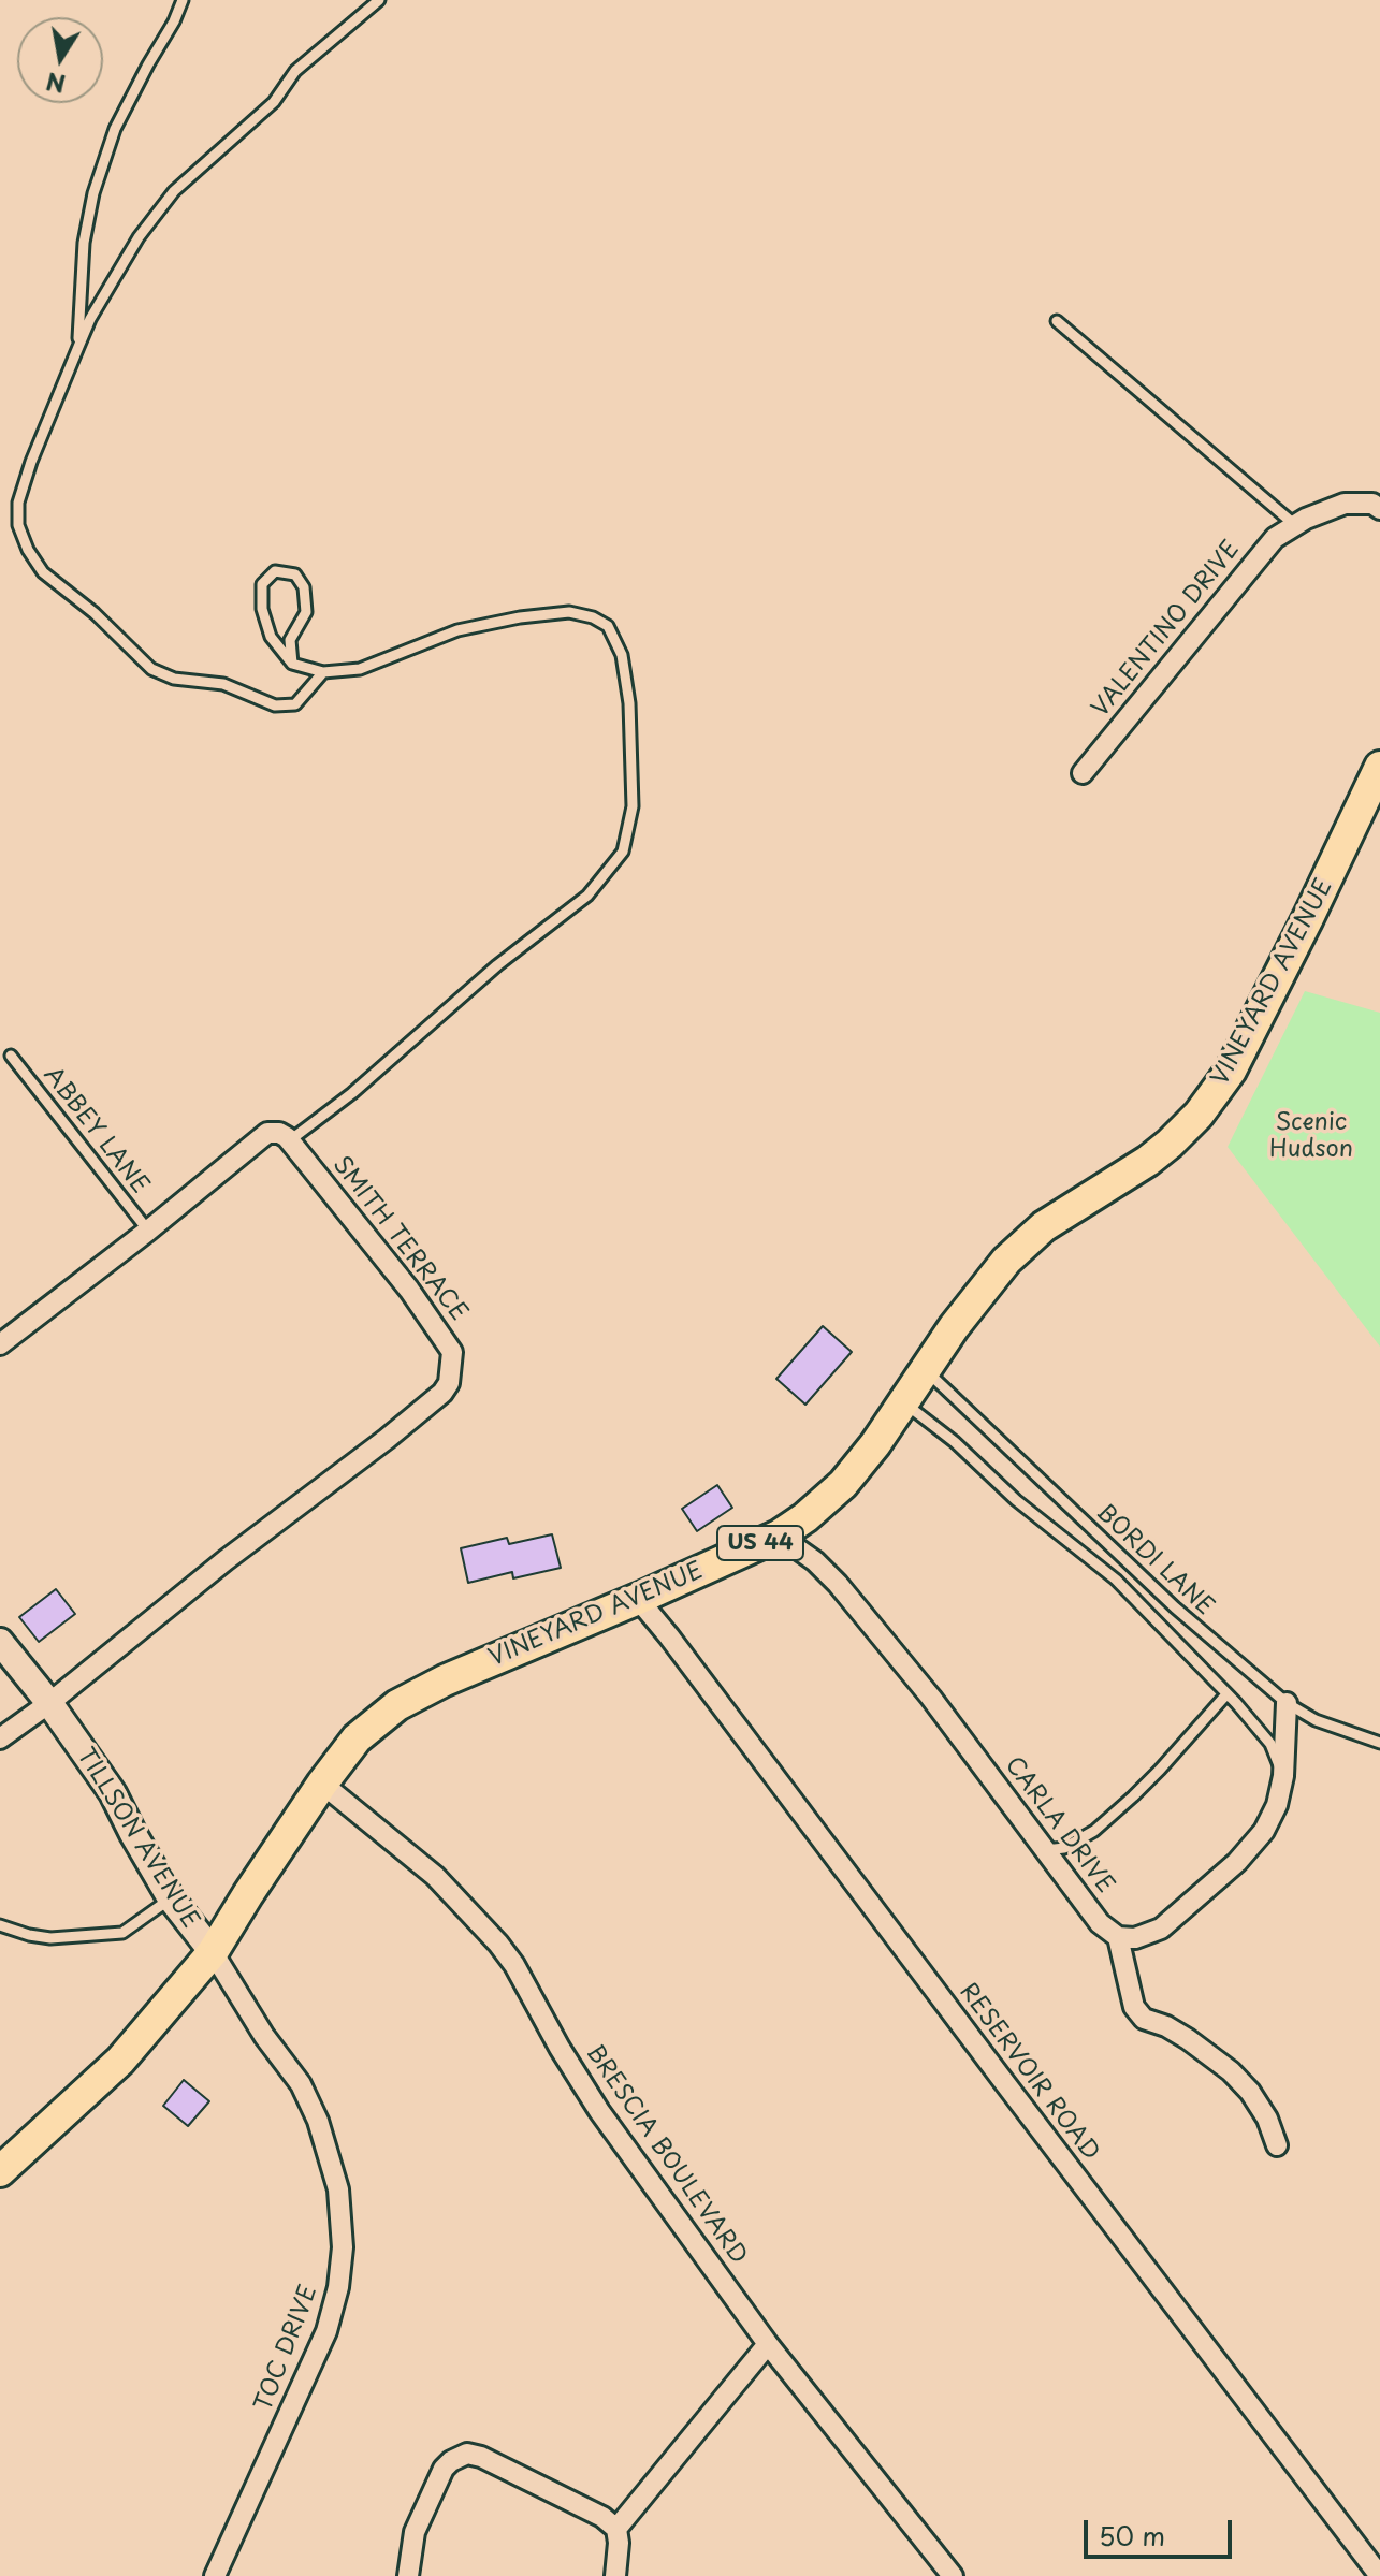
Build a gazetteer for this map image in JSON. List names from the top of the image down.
{
  "streets": {
    "main road": ["VINEYARD AVENUE", "US 44"],
    "street": [
      "VALENTINO DRIVE",
      "SMITH TERRACE",
      "CARLA DRIVE",
      "TILLSON AVENUE",
      "RESERVOIR ROAD",
      "BRESCIA BOULEVARD",
      "TOC DRIVE"
    ],
    "lane": ["ABBEY LANE", "BORDI LANE"]
  },
  "crossings": [
    ["VINEYARD AVENUE", "BORDI LANE"],
    ["VINEYARD AVENUE", "CARLA DRIVE"],
    ["VINEYARD AVENUE", "TILLSON AVENUE"],
    ["VINEYARD AVENUE", "RESERVOIR ROAD"],
    ["VINEYARD AVENUE", "BRESCIA BOULEVARD"],
    ["VINEYARD AVENUE", "TOC DRIVE"],
    ["SMITH TERRACE", "TILLSON AVENUE"],
    ["TILLSON AVENUE", "TOC DRIVE"]
  ],
  "parks": ["Scenic Hudson"],
  "scale_bar": "50 m",
  "north": "bottom"
}
